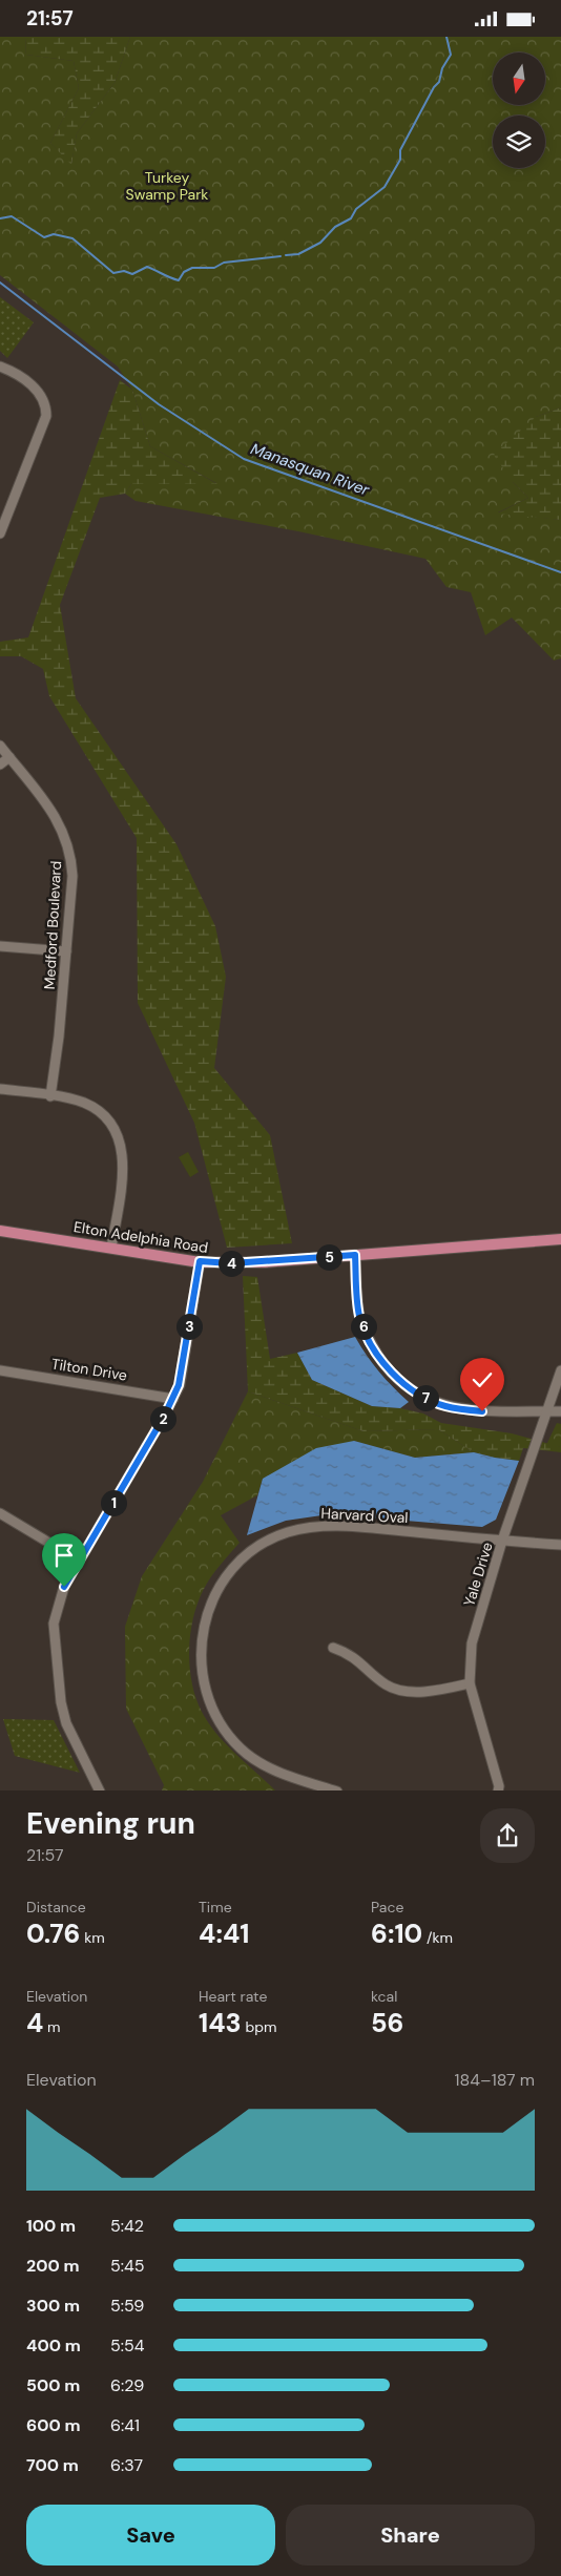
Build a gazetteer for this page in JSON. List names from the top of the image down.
{
  "streets": {
    "main road": ["Elton Adelphia Road"],
    "street": [
      "Medford Boulevard",
      "Tilton Drive",
      "Harvard Oval",
      "Yale Drive"
    ]
  },
  "crossings": [
    ["Harvard Oval", "Yale Drive"]
  ],
  "water": ["Manasquan River"],
  "parks": ["Turkey Swamp Park"],
  "north": "bottom",
  "page": {
    "status": "21:57",
    "pins": [
      "5",
      "4",
      "3",
      "6",
      "7",
      "2",
      "1"
    ],
    "heading": ["Evening run", "21:57"],
    "stats": [
      ["Distance", "0.76 km"],
      ["Time", "4:41"],
      ["Pace", "6:10 /km"],
      ["Elevation", "4 m"],
      ["Heart rate", "143 bpm"],
      ["kcal", "56"]
    ],
    "chart": ["Elevation", "184–187 m"],
    "list": [
      {
        "name": "100 m",
        "note": "5:42"
      },
      {
        "name": "200 m",
        "note": "5:45"
      },
      {
        "name": "300 m",
        "note": "5:59"
      },
      {
        "name": "400 m",
        "note": "5:54"
      },
      {
        "name": "500 m",
        "note": "6:29"
      },
      {
        "name": "600 m",
        "note": "6:41"
      },
      {
        "name": "700 m",
        "note": "6:37"
      }
    ],
    "buttons": ["Save", "Share"]
  }
}
